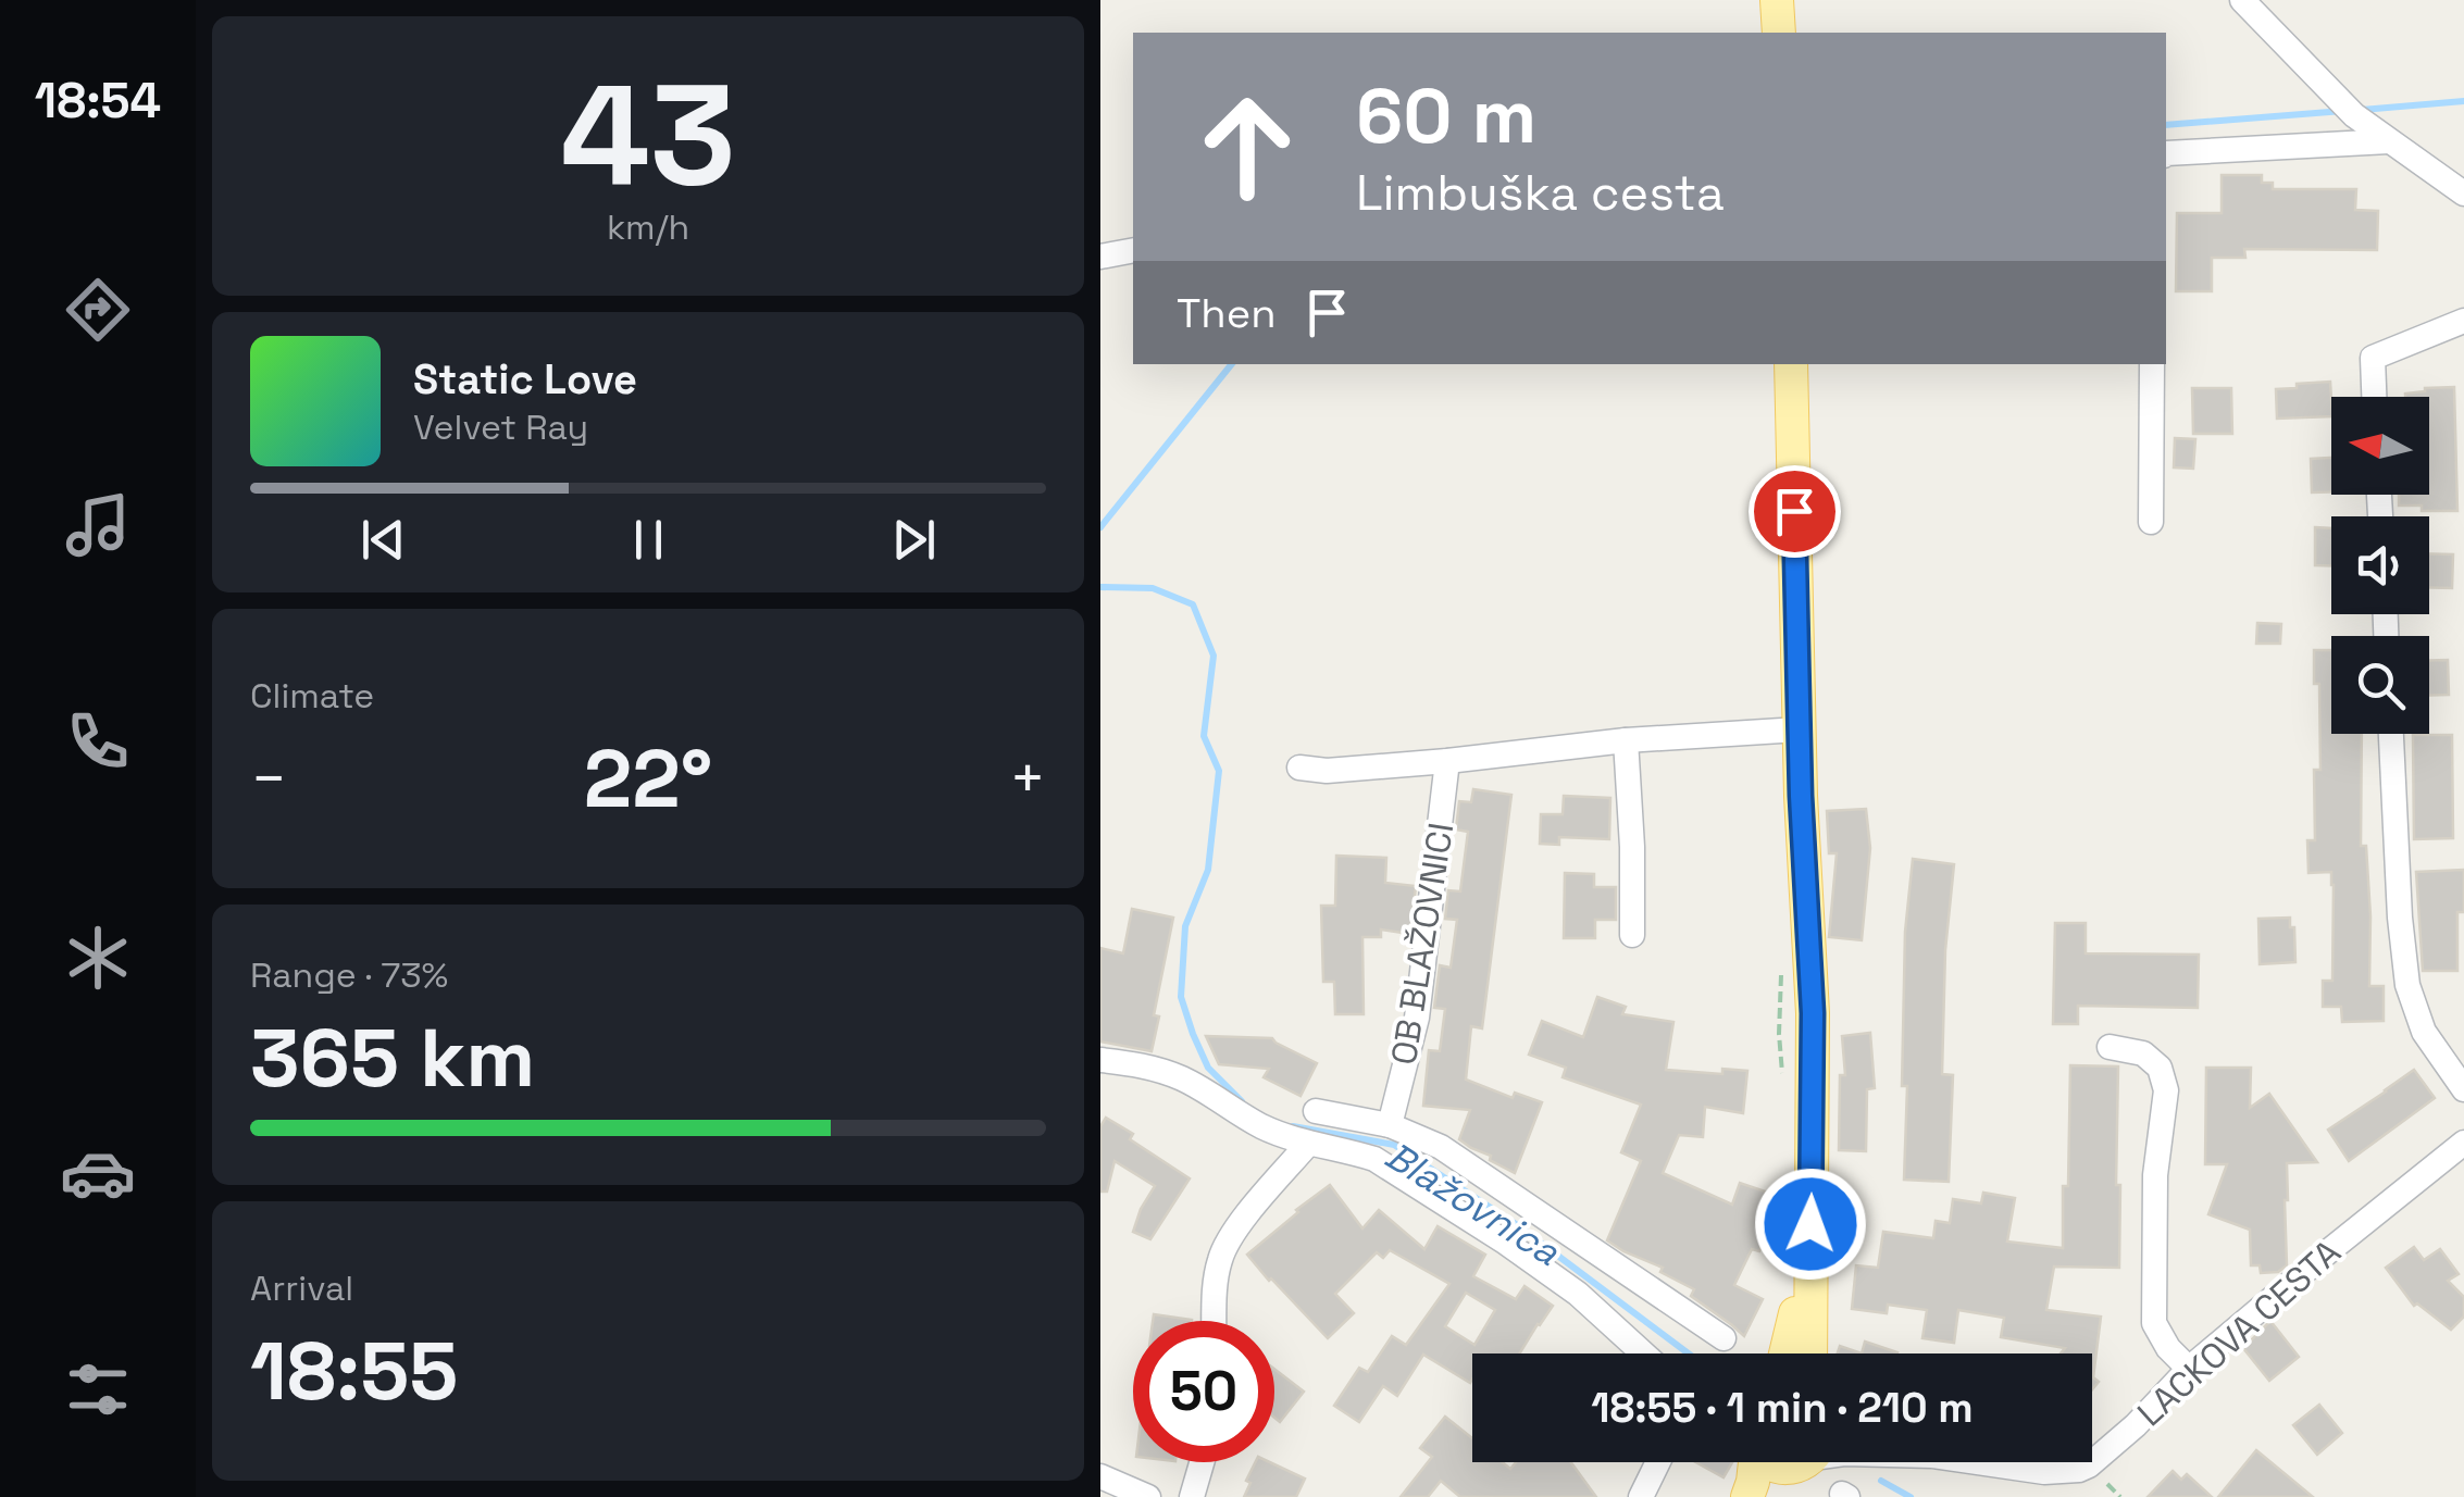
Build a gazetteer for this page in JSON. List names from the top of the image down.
{
  "streets": {
    "street": ["OB BLAŽOVNICI", "LACKOVA CESTA"]
  },
  "water": ["Blažovnica"],
  "north": "left",
  "page": {
    "tabs": "18:54",
    "tile": [
      ["43", "km/h"],
      "Climate",
      ["Range · 73%", "365 km"],
      ["Arrival", "18:55"]
    ],
    "turn": ["60 m", "Limbuška cesta"],
    "then": "Then",
    "song": ["Static Love", "Velvet Ray"],
    "heat": ["−", "22°", "+"],
    "limit": "50",
    "trip": "18:55 · 1 min · 210 m"
  }
}
